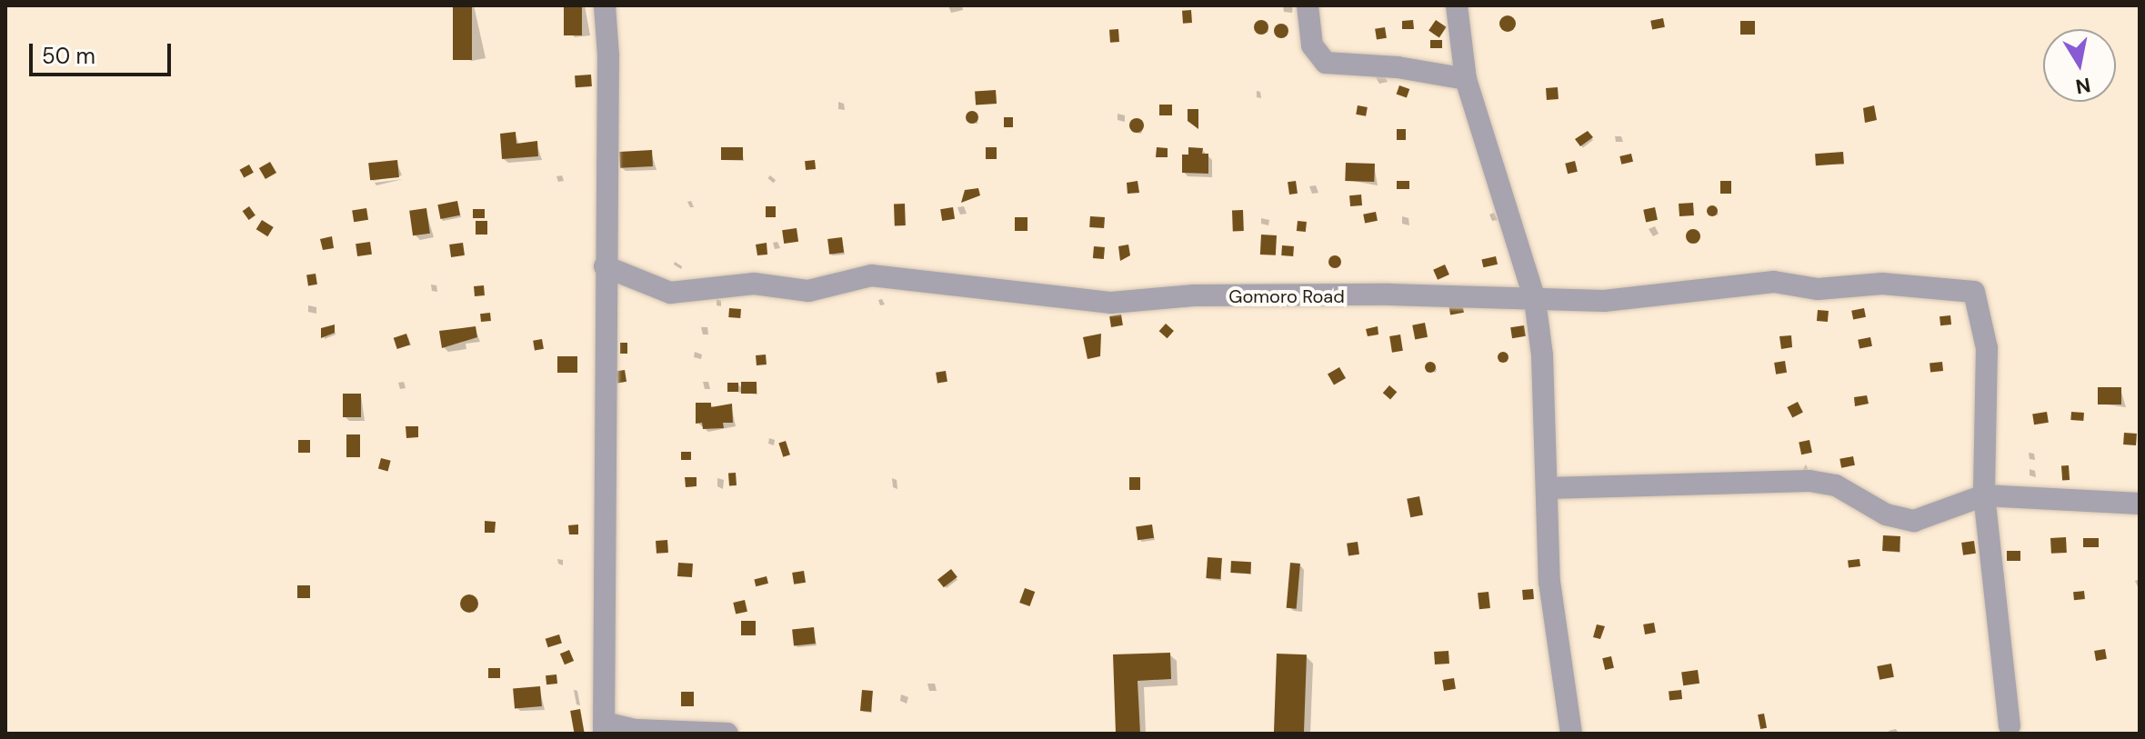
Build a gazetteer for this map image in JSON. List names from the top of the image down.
{
  "streets": {
    "street": ["Gomoro Road"]
  },
  "scale_bar": "50 m",
  "north": "bottom"
}
